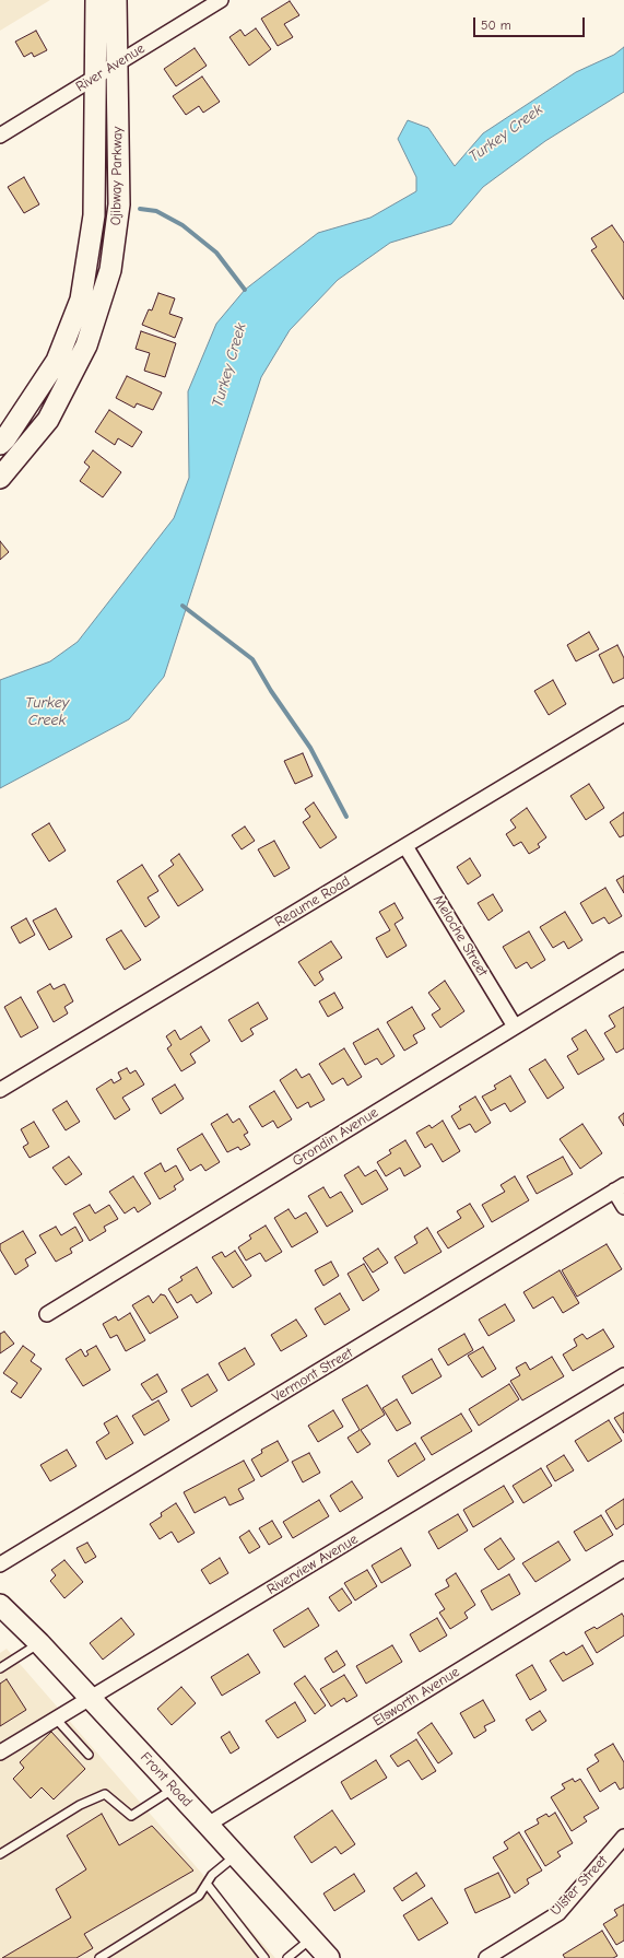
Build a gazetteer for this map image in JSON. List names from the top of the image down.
{
  "streets": {
    "main road": ["Ojibway Parkway", "Front Road"],
    "street": [
      "River Avenue",
      "Reaume Road",
      "Meloche Street",
      "Grondin Avenue",
      "Vermont Street",
      "Riverview Avenue",
      "Elsworth Avenue",
      "Ulster Street"
    ]
  },
  "crossings": [
    ["River Avenue", "Ojibway Parkway"],
    ["Reaume Road", "Meloche Street"],
    ["Meloche Street", "Grondin Avenue"],
    ["Riverview Avenue", "Front Road"],
    ["Elsworth Avenue", "Front Road"]
  ],
  "water": ["Turkey Creek"],
  "scale_bar": "50 m"
}
